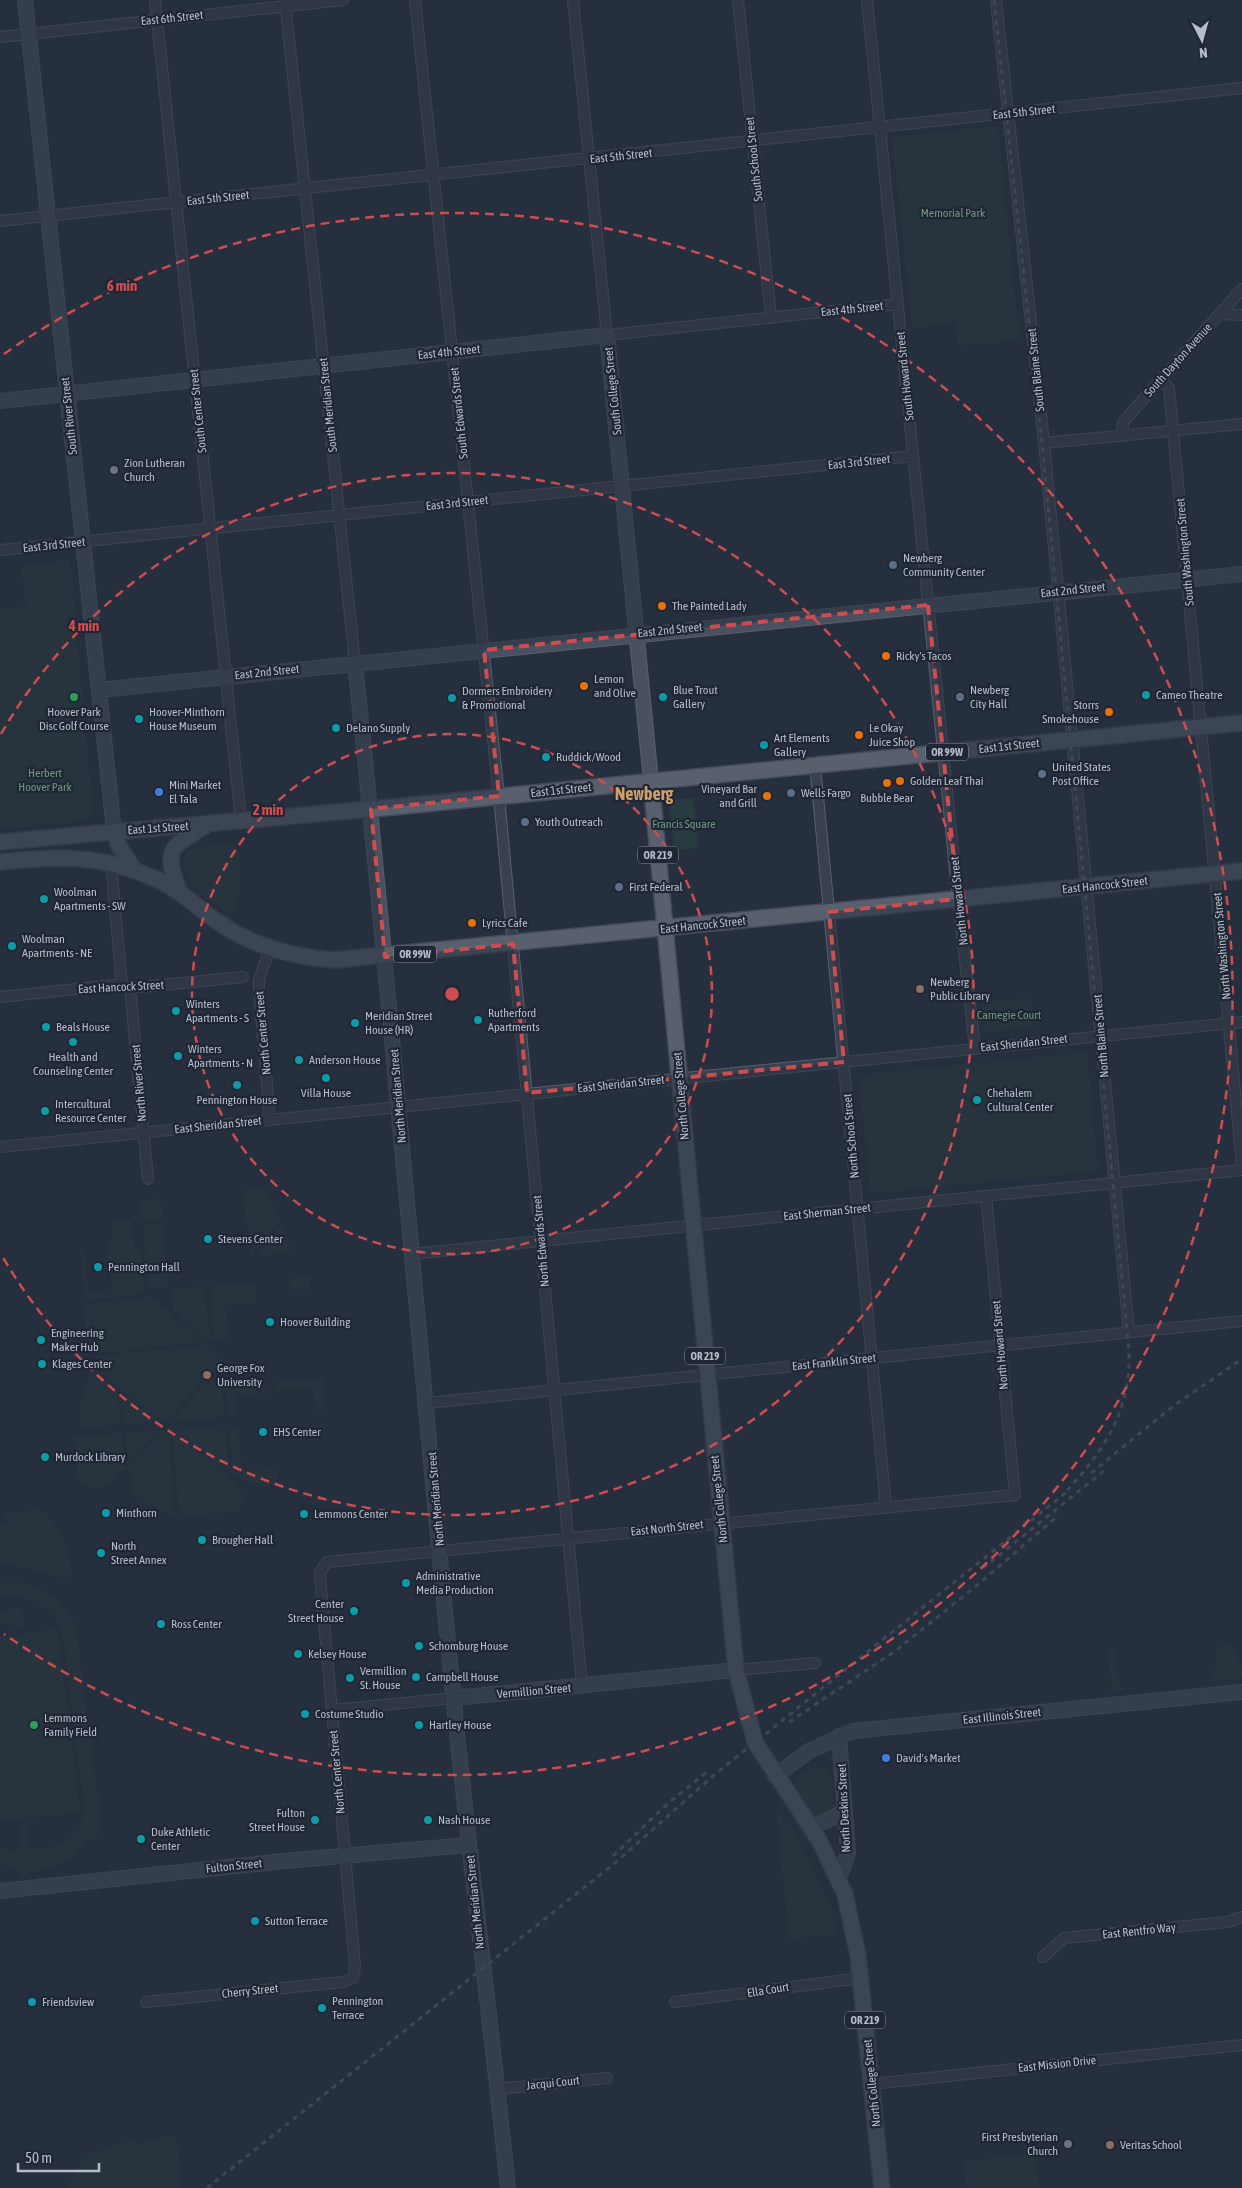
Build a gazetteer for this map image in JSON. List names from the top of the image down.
{
  "streets": {
    "main road": [
      "East 1st Street",
      "OR 99W",
      "OR 219",
      "East Hancock Street",
      "North College Street"
    ],
    "street": [
      "East 6th Street",
      "East 5th Street",
      "South School Street",
      "East 4th Street",
      "South Dayton Avenue",
      "South Blaine Street",
      "South Howard Street",
      "South College Street",
      "South Meridian Street",
      "South Center Street",
      "South Edwards Street",
      "South River Street",
      "East 3rd Street",
      "South Washington Street",
      "East 2nd Street",
      "North Howard Street",
      "North Washington Street",
      "North Center Street",
      "North Blaine Street",
      "East Sheridan Street",
      "North River Street",
      "North Meridian Street",
      "North School Street",
      "East Sherman Street",
      "North Edwards Street",
      "East Franklin Street",
      "East North Street",
      "Vermillion Street",
      "East Illinois Street",
      "North Deskins Street",
      "Fulton Street",
      "East Rentfro Way",
      "Ella Court",
      "Cherry Street",
      "East Mission Drive",
      "Jacqui Court"
    ]
  },
  "crossings": [
    ["East 6th Street", "South Meridian Street"],
    ["East 6th Street", "South Center Street"],
    ["East 6th Street", "South River Street"],
    ["East 5th Street", "South School Street"],
    ["East 5th Street", "South Blaine Street"],
    ["East 5th Street", "South Howard Street"],
    ["East 5th Street", "South College Street"],
    ["East 5th Street", "South Meridian Street"],
    ["East 5th Street", "South Center Street"],
    ["East 5th Street", "South Edwards Street"],
    ["East 5th Street", "South River Street"],
    ["South School Street", "East 4th Street"],
    ["East 4th Street", "South Howard Street"],
    ["East 4th Street", "South College Street"],
    ["East 4th Street", "South Meridian Street"],
    ["East 4th Street", "South Center Street"],
    ["East 4th Street", "South Edwards Street"],
    ["East 4th Street", "South River Street"],
    ["South Dayton Avenue", "South Washington Street"],
    ["South Blaine Street", "East 2nd Street"],
    ["South Blaine Street", "East 1st Street"],
    ["South Blaine Street", "North Blaine Street"],
    ["South Howard Street", "East 3rd Street"],
    ["South Howard Street", "East 2nd Street"],
    ["South Howard Street", "East 1st Street"],
    ["South Howard Street", "North Howard Street"],
    ["South College Street", "East 3rd Street"],
    ["South College Street", "East 2nd Street"],
    ["South College Street", "East 1st Street"],
    ["South College Street", "North College Street"],
    ["South Meridian Street", "East 3rd Street"],
    ["South Meridian Street", "East 2nd Street"],
    ["South Meridian Street", "East 1st Street"],
    ["South Meridian Street", "North Meridian Street"],
    ["South Center Street", "East 3rd Street"],
    ["South Center Street", "East 2nd Street"],
    ["South Center Street", "East 1st Street"],
    ["South Edwards Street", "East 3rd Street"],
    ["South Edwards Street", "East 2nd Street"],
    ["South Edwards Street", "East 1st Street"],
    ["South Edwards Street", "North Edwards Street"],
    ["South River Street", "East 3rd Street"],
    ["South River Street", "East 2nd Street"],
    ["South River Street", "East 1st Street"],
    ["South Washington Street", "East 2nd Street"],
    ["South Washington Street", "East 1st Street"],
    ["South Washington Street", "North Washington Street"],
    ["East 1st Street", "North Howard Street"],
    ["East 1st Street", "North Washington Street"],
    ["East 1st Street", "North Blaine Street"],
    ["East 1st Street", "North Meridian Street"],
    ["East 1st Street", "North College Street"],
    ["East 1st Street", "North School Street"],
    ["East 1st Street", "North Edwards Street"],
    ["OR 99W", "East Hancock Street"],
    ["OR 99W", "North River Street"],
    ["East Hancock Street", "North Howard Street"],
    ["East Hancock Street", "North Washington Street"],
    ["East Hancock Street", "North Center Street"],
    ["East Hancock Street", "North Blaine Street"],
    ["East Hancock Street", "North River Street"],
    ["East Hancock Street", "North Meridian Street"],
    ["East Hancock Street", "North College Street"],
    ["East Hancock Street", "North School Street"],
    ["East Hancock Street", "North Edwards Street"],
    ["North Howard Street", "East Sheridan Street"],
    ["North Howard Street", "East Sherman Street"],
    ["North Howard Street", "East Franklin Street"],
    ["North Howard Street", "East North Street"],
    ["North Washington Street", "East Sheridan Street"],
    ["North Center Street", "East Sheridan Street"],
    ["North Center Street", "East North Street"],
    ["North Center Street", "Vermillion Street"],
    ["North Center Street", "Fulton Street"],
    ["North Center Street", "Cherry Street"],
    ["North Blaine Street", "East Sheridan Street"],
    ["North Blaine Street", "East Sherman Street"],
    ["North Blaine Street", "East Franklin Street"],
    ["East Sheridan Street", "North River Street"],
    ["East Sheridan Street", "North Meridian Street"],
    ["East Sheridan Street", "North College Street"],
    ["East Sheridan Street", "North School Street"],
    ["East Sheridan Street", "North Edwards Street"],
    ["North Meridian Street", "East Sherman Street"],
    ["North Meridian Street", "East Franklin Street"],
    ["North Meridian Street", "East North Street"],
    ["North Meridian Street", "Vermillion Street"],
    ["North Meridian Street", "Fulton Street"],
    ["North Meridian Street", "Jacqui Court"],
    ["North College Street", "East Sherman Street"],
    ["North College Street", "East Franklin Street"],
    ["North College Street", "East North Street"],
    ["North College Street", "Vermillion Street"],
    ["North College Street", "East Illinois Street"],
    ["North College Street", "North Deskins Street"],
    ["North College Street", "Ella Court"],
    ["North College Street", "East Mission Drive"],
    ["North School Street", "East Sherman Street"],
    ["North School Street", "East Franklin Street"],
    ["North School Street", "East North Street"],
    ["East Sherman Street", "North Edwards Street"],
    ["North Edwards Street", "East Franklin Street"],
    ["North Edwards Street", "East North Street"],
    ["North Edwards Street", "Vermillion Street"],
    ["East Illinois Street", "North Deskins Street"]
  ],
  "districts": ["Newberg"],
  "parks": [
    "Memorial Park",
    "Herbert Hoover Park",
    "Francis Square",
    "Carnegie Court"
  ],
  "places": [
    "Zion Lutheran Church",
    "Newberg Community Center",
    "The Painted Lady",
    "Ricky's Tacos",
    "Lemon and Olive",
    "Cameo Theatre",
    "Hoover Park Disc Golf Course",
    "Blue Trout Gallery",
    "Newberg City Hall",
    "Dormers Embroidery & Promotional",
    "Storrs Smokehouse",
    "Hoover-Minthorn House Museum",
    "Delano Supply",
    "Le Okay Juice Shop",
    "Art Elements Gallery",
    "Ruddick/Wood",
    "United States Post Office",
    "Golden Leaf Thai",
    "Bubble Bear",
    "Mini Market El Tala",
    "Wells Fargo",
    "Vineyard Bar and Grill",
    "Youth Outreach",
    "First Federal",
    "Woolman Apartments - SW",
    "Lyrics Cafe",
    "Woolman Apartments - NE",
    "Newberg Public Library",
    "Winters Apartments - S",
    "Rutherford Apartments",
    "Meridian Street House (HR)",
    "Beals House",
    "Health and Counseling Center",
    "Winters Apartments - N",
    "Anderson House",
    "Villa House",
    "Pennington House",
    "Chehalem Cultural Center",
    "Intercultural Resource Center",
    "Stevens Center",
    "Pennington Hall",
    "Hoover Building",
    "Engineering Maker Hub",
    "Klages Center",
    "George Fox University",
    "EHS Center",
    "Murdock Library",
    "Minthorn",
    "Lemmons Center",
    "Brougher Hall",
    "North Street Annex",
    "Administrative Media Production",
    "Center Street House",
    "Ross Center",
    "Schomburg House",
    "Kelsey House",
    "Campbell House",
    "Vermillion St. House",
    "Costume Studio",
    "Lemmons Family Field",
    "Hartley House",
    "David's Market",
    "Fulton Street House",
    "Nash House",
    "Duke Athletic Center",
    "Sutton Terrace",
    "Friendsview",
    "Pennington Terrace",
    "First Presbyterian Church",
    "Veritas School"
  ],
  "scale_bar": "50 m",
  "north": "bottom",
  "rings": ["6 min", "4 min", "2 min"]
}
